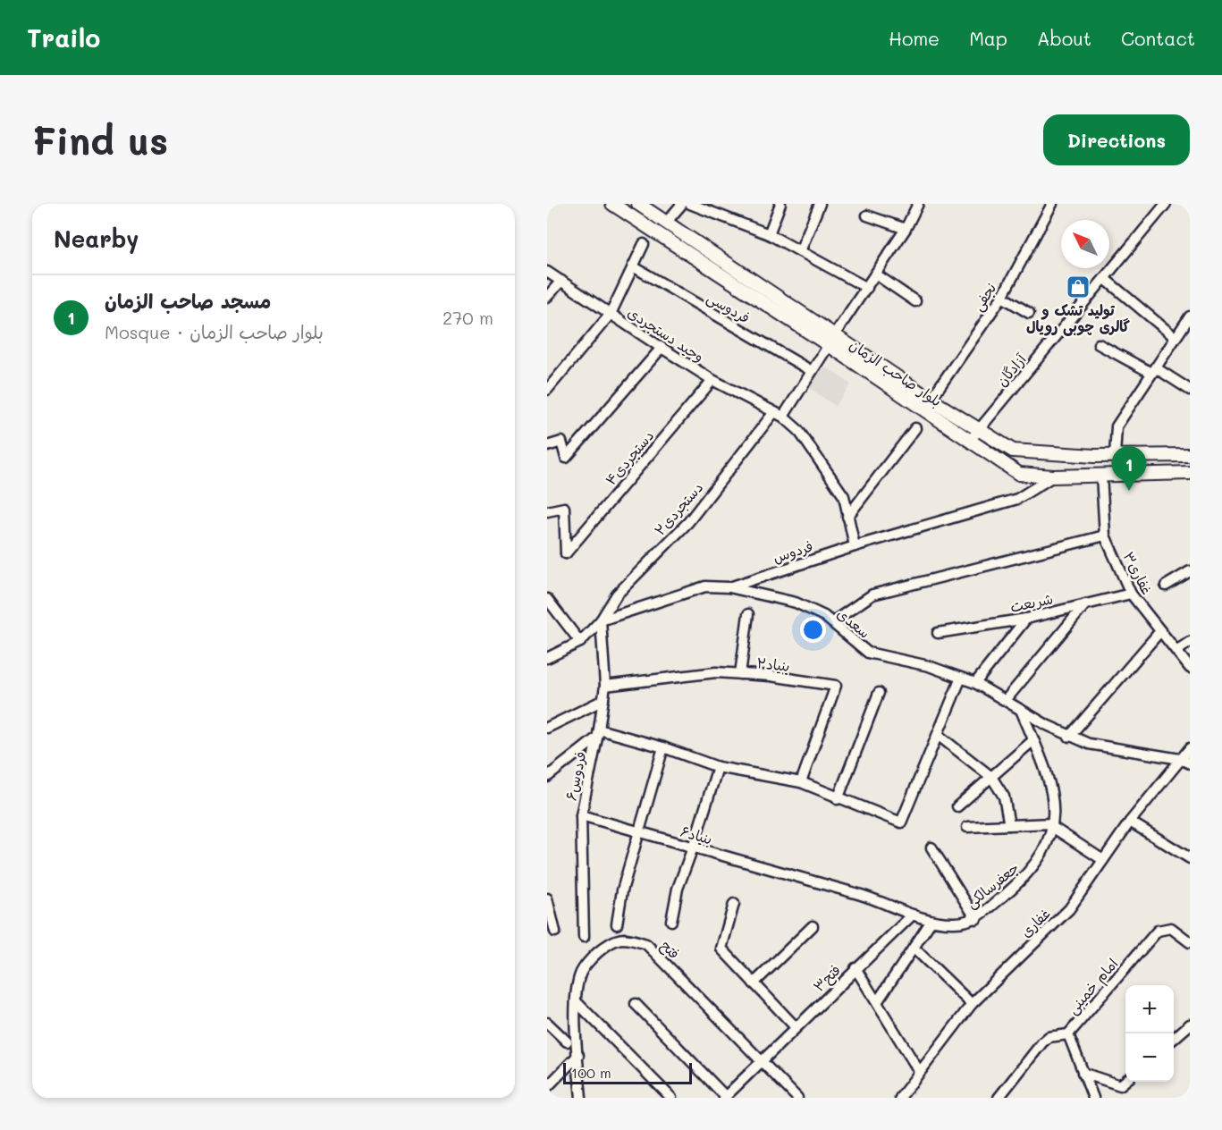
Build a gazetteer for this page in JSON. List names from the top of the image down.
{
  "streets": {
    "main road": ["بلوار صاحب الزمان"],
    "street": [
      "نجفی",
      "فردوسی",
      "وحید دستجردی",
      "آزادگان",
      "دستجردی۴",
      "دستجردی۲",
      "فردوس",
      "غفاری۳",
      "شریعت",
      "سعدی",
      "بنیاد۲",
      "فردوس۶",
      "بنیاد۶",
      "جعفرسالکی",
      "غفاری",
      "فتح",
      "فتح۳",
      "امام خمینی"
    ]
  },
  "crossings": [
    ["نجفی", "بلوار صاحب الزمان"],
    ["فردوسی", "دستجردی۲"],
    ["وحید دستجردی", "دستجردی۴"],
    ["وحید دستجردی", "دستجردی۲"],
    ["وحید دستجردی", "فردوس"],
    ["آزادگان", "بلوار صاحب الزمان"],
    ["بلوار صاحب الزمان", "دستجردی۲"],
    ["بلوار صاحب الزمان", "فردوس"],
    ["بلوار صاحب الزمان", "غفاری۳"],
    ["دستجردی۲", "فردوس"],
    ["دستجردی۲", "فردوس۶"],
    ["فردوس", "سعدی"],
    ["فردوس", "فردوس۶"],
    ["غفاری۳", "شریعت"],
    ["سعدی", "جعفرسالکی"],
    ["سعدی", "غفاری"],
    ["بنیاد۲", "فردوس۶"],
    ["فردوس۶", "بنیاد۶"],
    ["بنیاد۶", "جعفرسالکی"],
    ["جعفرسالکی", "فتح۳"],
    ["فتح", "فتح۳"]
  ],
  "places": {
    "shop": ["تولید تشک و گالری چوبی رویال"]
  },
  "scale_bar": "100 m",
  "north": "top left",
  "page": {
    "header": "Trailo",
    "nav": [
      "Home",
      "Map",
      "About",
      "Contact"
    ],
    "buttons": "Directions",
    "title": "Find us",
    "heading": "Nearby",
    "list": [
      {
        "mark": "1",
        "name": "مسجد صاحب الزمان",
        "note": "Mosque · بلوار صاحب الزمان",
        "value": "270 m"
      }
    ],
    "pins": "1",
    "map_buttons": ["+", "−"],
    "scale": "100 m"
  }
}
